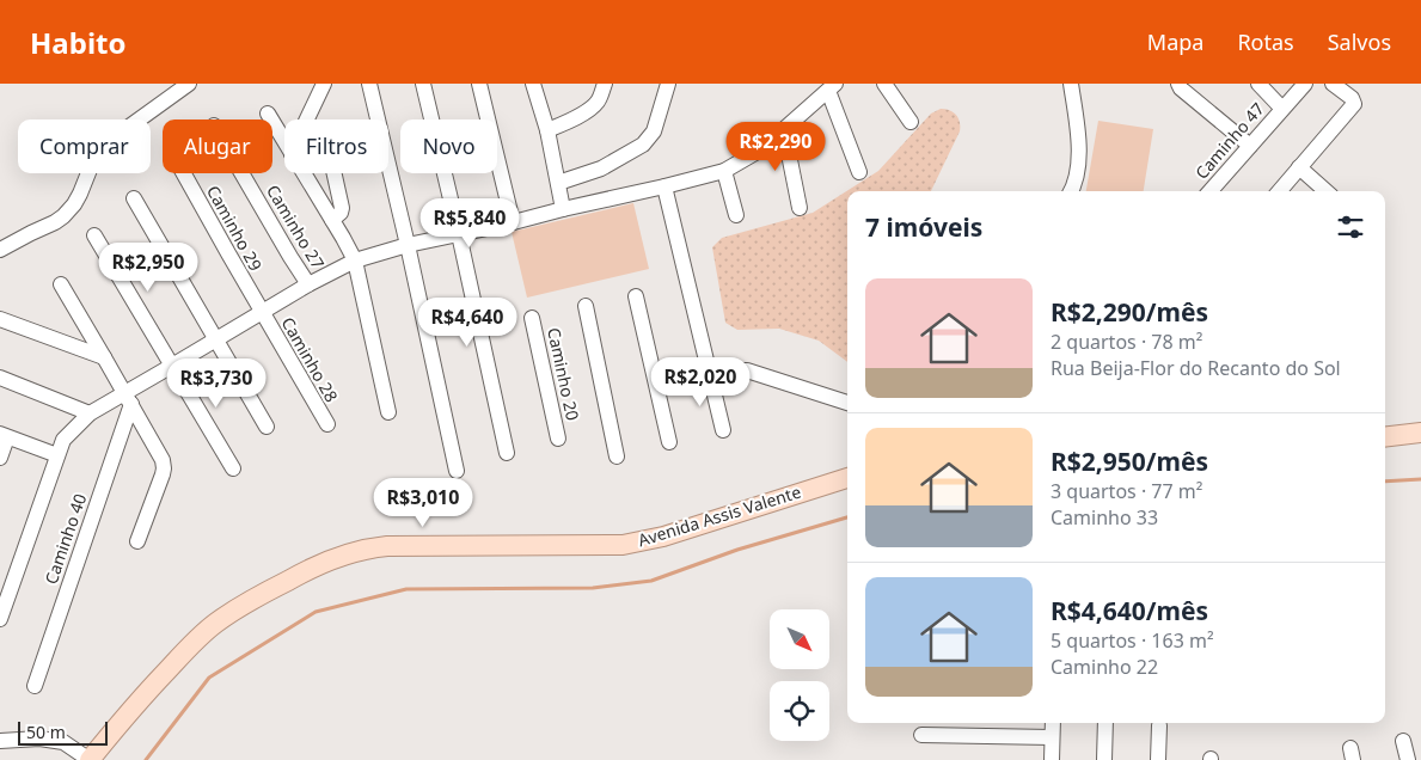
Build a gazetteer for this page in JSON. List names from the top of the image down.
{
  "streets": {
    "main road": ["Avenida Assis Valente"],
    "street": [
      "Caminho 47",
      "Caminho 27",
      "Caminho 29",
      "Caminho 28",
      "Caminho 20",
      "Caminho 40"
    ]
  },
  "crossings": [
    ["Caminho 29", "Caminho 28"]
  ],
  "scale_bar": "50 m",
  "north": "bottom right",
  "page": {
    "header": "Habito",
    "nav": ["Mapa", "Rotas", "Salvos"],
    "chip": [
      "Comprar",
      "Alugar",
      "Filtros",
      "Novo"
    ],
    "price": [
      "R$2,290",
      "R$5,840",
      "R$2,950",
      "R$4,640",
      "R$2,020",
      "R$3,730",
      "R$3,010"
    ],
    "heading": "7 imóveis",
    "list": [
      {
        "name": "R$2,290/mês",
        "note": "2 quartos · 78 m² · Rua Beija-Flor do Recanto do Sol"
      },
      {
        "name": "R$2,950/mês",
        "note": "3 quartos · 77 m² · Caminho 33"
      },
      {
        "name": "R$4,640/mês",
        "note": "5 quartos · 163 m² · Caminho 22"
      }
    ],
    "scale": "50 m"
  }
}
